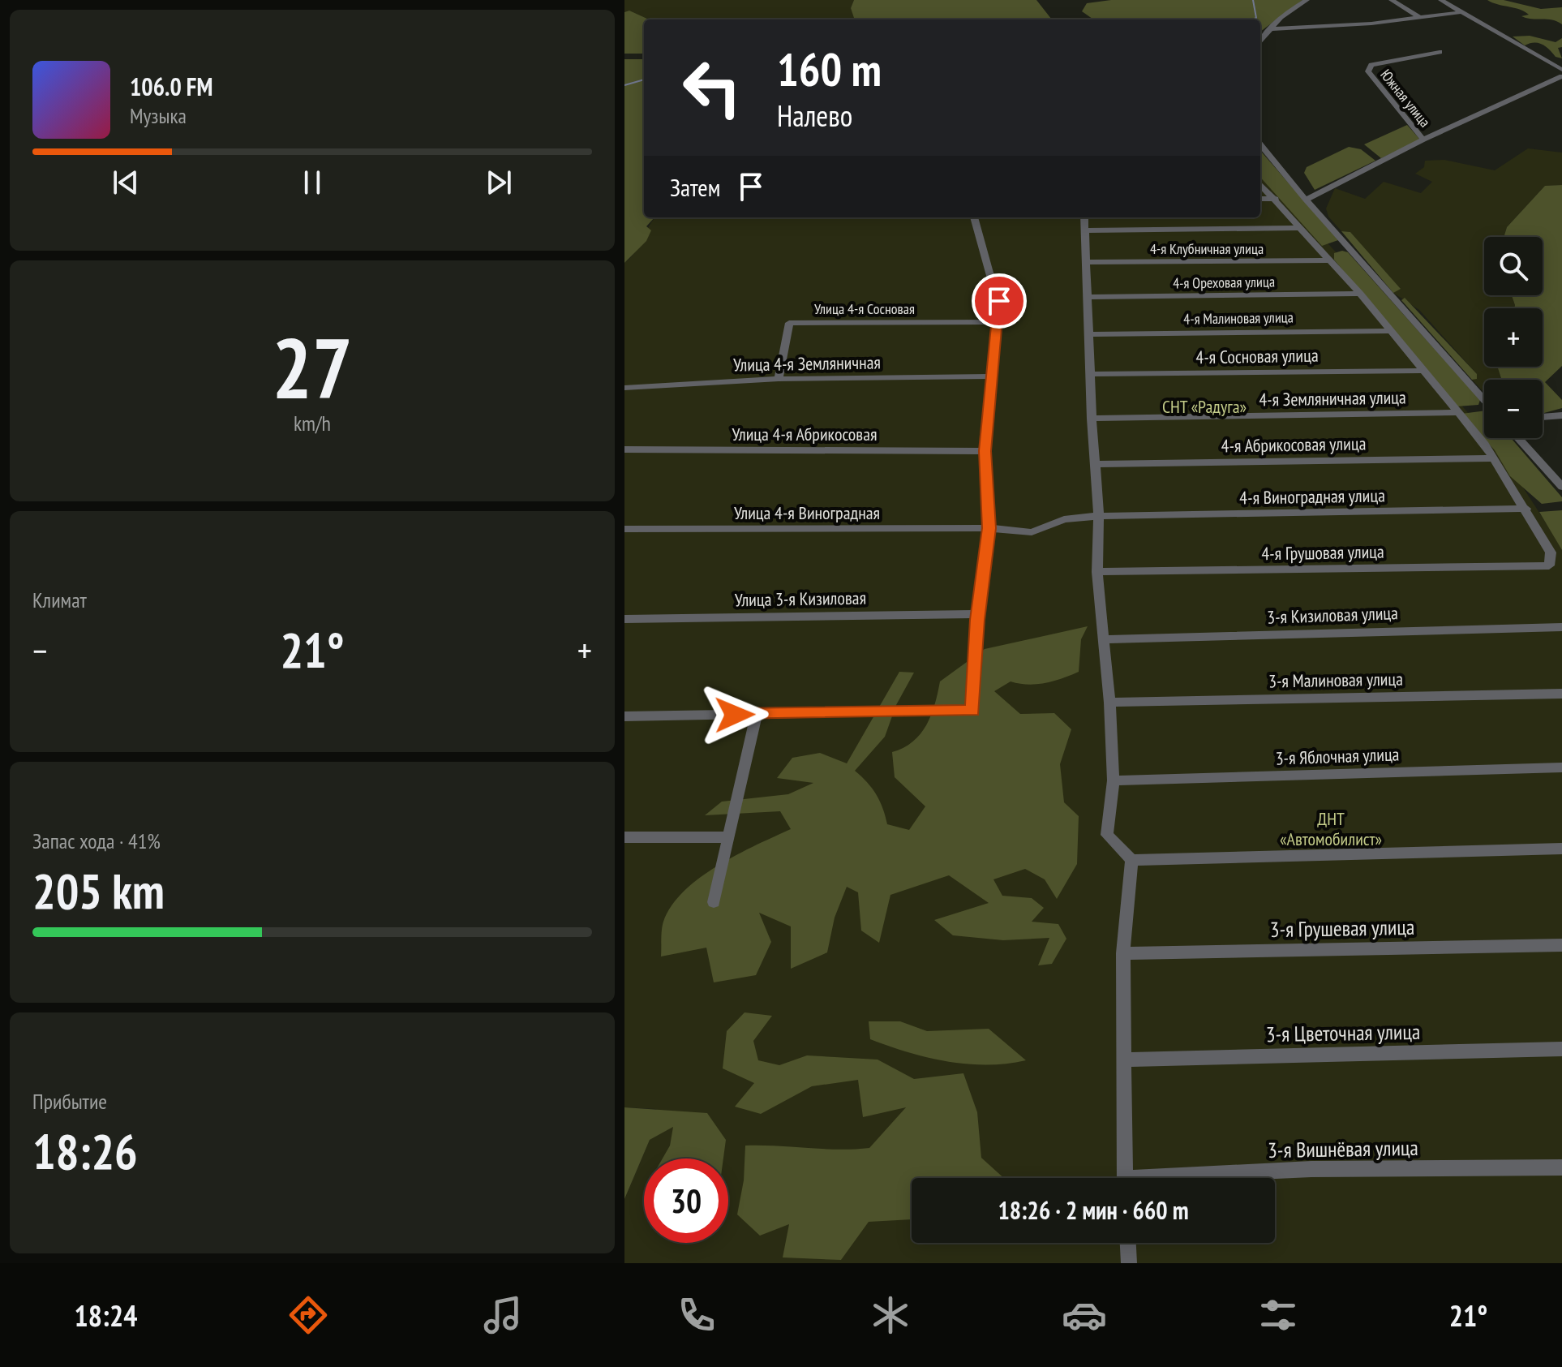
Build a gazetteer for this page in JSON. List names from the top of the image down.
{
  "streets": {
    "street": [
      "Южная улица",
      "4-я Клубничная улица",
      "4-я Ореховая улица",
      "Улица 4-я Сосновая",
      "4-я Малиновая улица",
      "4-я Сосновая улица",
      "Улица 4-я Земляничная",
      "4-я Земляничная улица",
      "Улица 4-я Абрикосовая",
      "4-я Абрикосовая улица",
      "4-я Виноградная улица",
      "Улица 4-я Виноградная",
      "4-я Грушовая улица",
      "Улица 3-я Кизиловая",
      "3-я Кизиловая улица",
      "3-я Малиновая улица",
      "3-я Яблочная улица",
      "3-я Грушевая улица",
      "3-я Цветочная улица",
      "3-я Вишнёвая улица"
    ]
  },
  "crossings": [
    ["Улица 4-я Сосновая", "Улица 4-я Земляничная"],
    ["4-я Виноградная улица", "Улица 4-я Виноградная"],
    ["4-я Виноградная улица", "4-я Грушовая улица"]
  ],
  "parks": ["СНТ «Радуга»", "ДНТ «Автомобилист»"],
  "page": {
    "turn": ["160 m", "Налево"],
    "song": ["106.0 FM", "Музыка"],
    "then": "Затем",
    "map_buttons": ["+", "−"],
    "tile": [
      ["27", "km/h"],
      "Климат",
      ["Запас хода · 41%", "205 km"],
      ["Прибытие", "18:26"]
    ],
    "heat": ["−", "21°", "+"],
    "limit": "30",
    "trip": "18:26 · 2 мин · 660 m",
    "tabs": ["18:24", "21°"]
  }
}
